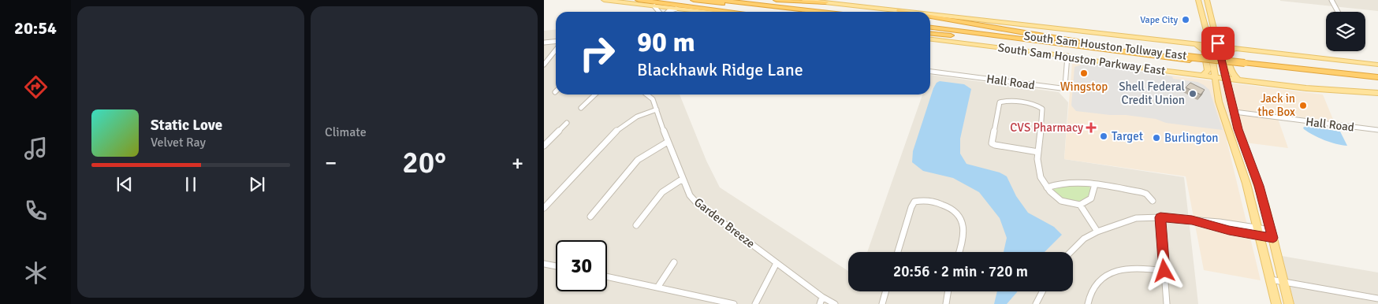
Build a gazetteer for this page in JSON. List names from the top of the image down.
{
  "streets": {
    "highway": ["South Sam Houston Tollway East"],
    "main road": ["South Sam Houston Parkway East"],
    "street": ["Hall Road", "Garden Breeze"]
  },
  "crossings": [
    ["South Sam Houston Parkway East", "Hall Road"]
  ],
  "places": {
    "other": [
      "Vape City",
      "Wingstop",
      "Shell Federal Credit Union",
      "Jack in the Box",
      "Target",
      "Burlington"
    ],
    "health": ["CVS Pharmacy"]
  },
  "page": {
    "tabs": "20:54",
    "tile": "Climate",
    "turn": ["90 m", "Blackhawk Ridge Lane"],
    "song": ["Static Love", "Velvet Ray"],
    "heat": ["−", "20°", "+"],
    "limit": "30",
    "trip": "20:56 · 2 min · 720 m"
  }
}
